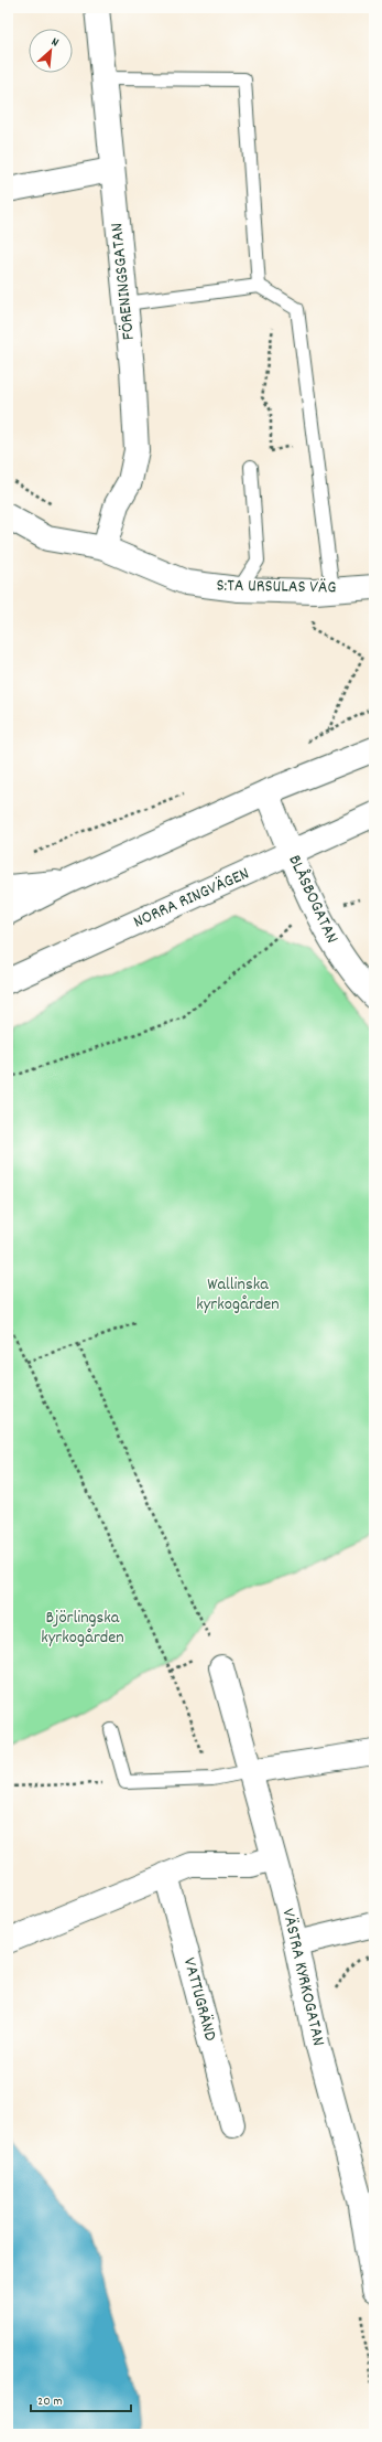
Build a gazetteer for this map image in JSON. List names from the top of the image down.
{
  "streets": {
    "street": [
      "FÖRENINGSGATAN",
      "S:TA URSULAS VÄG",
      "NORRA RINGVÄGEN",
      "BLÅSBOGATAN",
      "VÄSTRA KYRKOGATAN",
      "VATTUGRÄND"
    ]
  },
  "crossings": [
    ["FÖRENINGSGATAN", "S:TA URSULAS VÄG"],
    ["NORRA RINGVÄGEN", "BLÅSBOGATAN"]
  ],
  "parks": ["Wallinska kyrkogården", "Björlingska kyrkogården"],
  "scale_bar": "20 m",
  "north": "top right"
}
